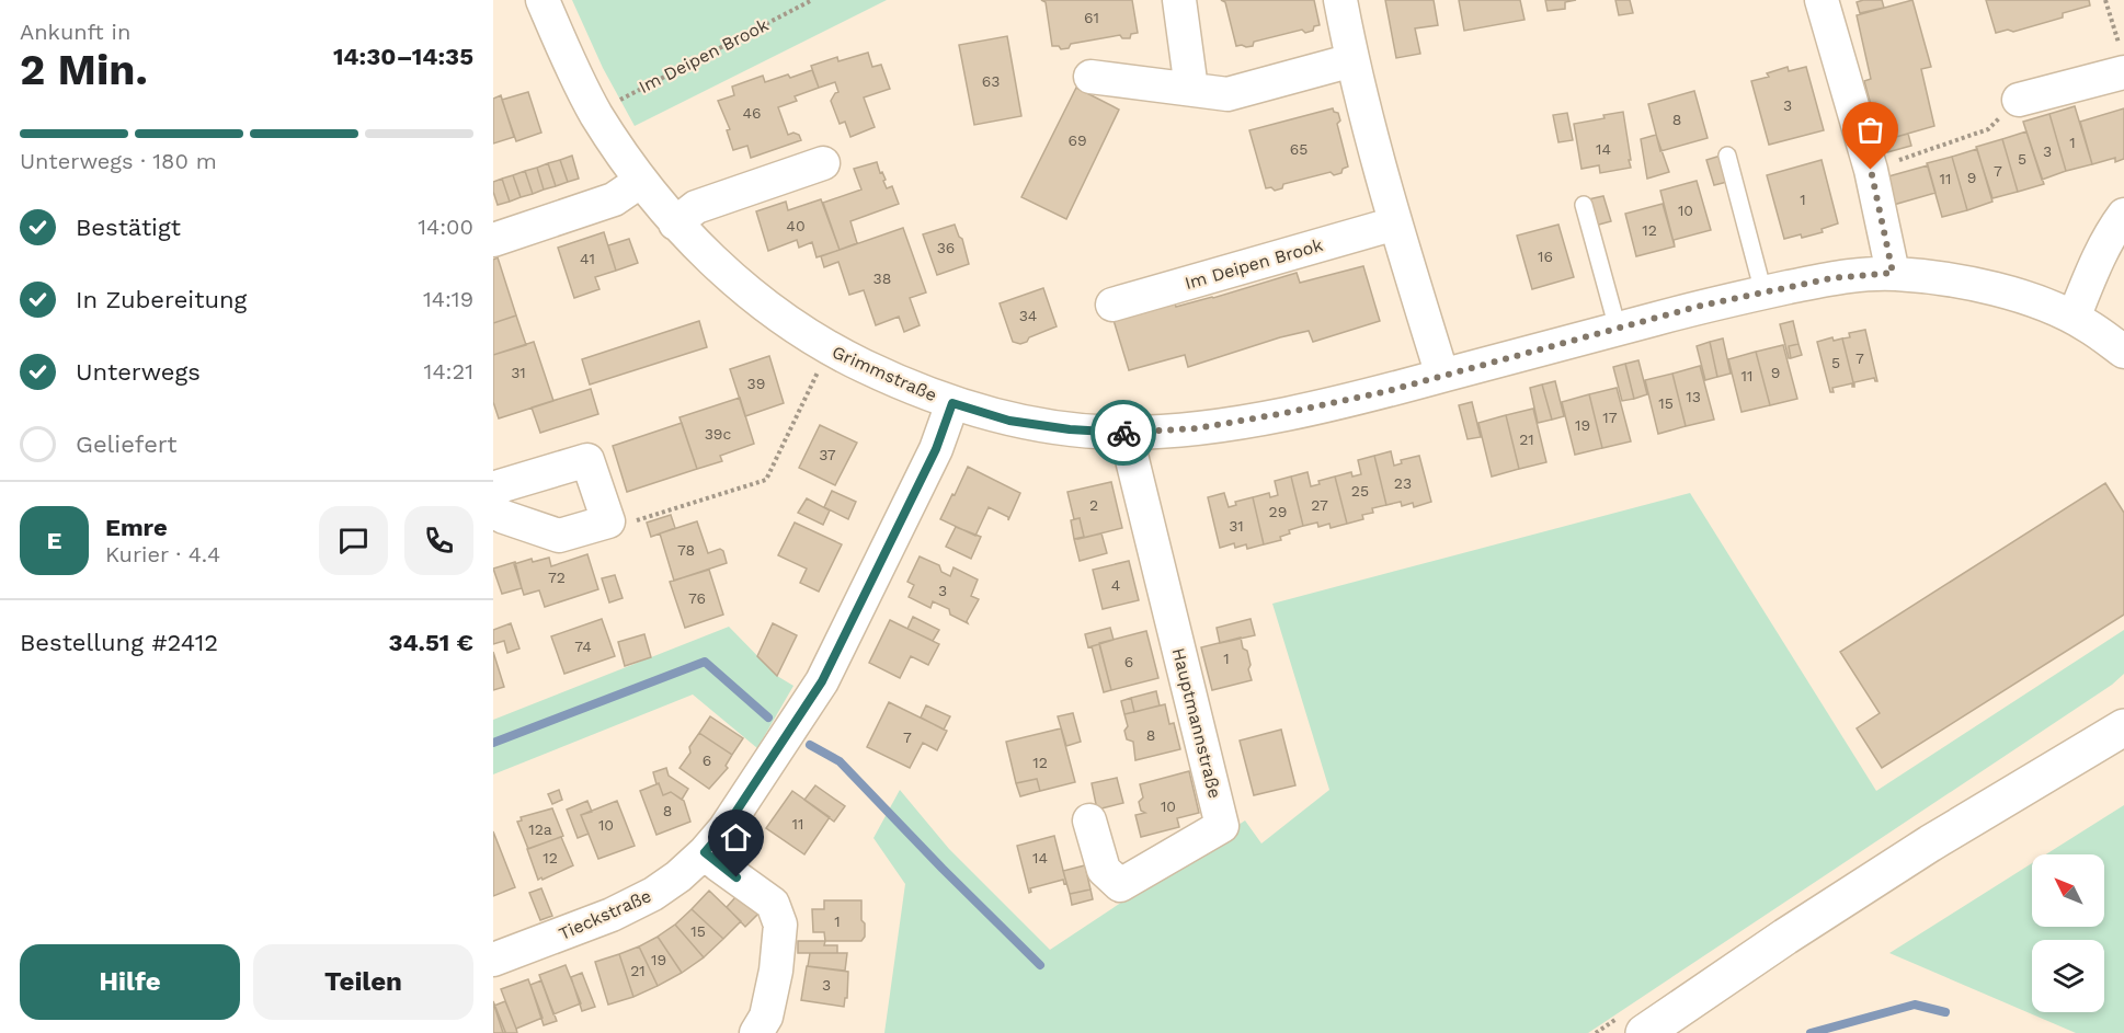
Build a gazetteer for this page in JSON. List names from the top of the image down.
{
  "streets": {
    "street": [
      "Im Deipen Brook",
      "Grimmstraße",
      "Hauptmannstraße",
      "Tieckstraße"
    ]
  },
  "crossings": [
    ["Im Deipen Brook", "Grimmstraße"],
    ["Grimmstraße", "Hauptmannstraße"],
    ["Grimmstraße", "Tieckstraße"]
  ],
  "house_numbers": [
    "61",
    "63",
    "3",
    "46",
    "8",
    "69",
    "1",
    "65",
    "14",
    "3",
    "5",
    "7",
    "9",
    "11",
    "1",
    "10",
    "40",
    "12",
    "36",
    "16",
    "41",
    "38",
    "34",
    "7",
    "5",
    "31",
    "9",
    "11",
    "39",
    "13",
    "15",
    "17",
    "19",
    "39c",
    "21",
    "37",
    "23",
    "25",
    "2",
    "27",
    "29",
    "31",
    "78",
    "72",
    "4",
    "3",
    "76",
    "74",
    "1",
    "6",
    "8",
    "7",
    "6",
    "12",
    "10",
    "8",
    "11",
    "10",
    "12a",
    "12",
    "14",
    "1",
    "15",
    "19",
    "21",
    "3"
  ],
  "north": "top left",
  "page": {
    "heading": ["2 Min.", "Ankunft in", "14:30–14:35"],
    "panel": [
      "Emre",
      "Kurier · 4.4",
      "Bestellung #2412",
      "34.51 €"
    ],
    "bar": "Unterwegs · 180 m",
    "list": [
      ["Bestätigt", "14:00"],
      ["In Zubereitung", "14:19"],
      ["Unterwegs", "14:21"],
      "Geliefert"
    ],
    "round": "E",
    "buttons": ["Hilfe", "Teilen"]
  }
}
